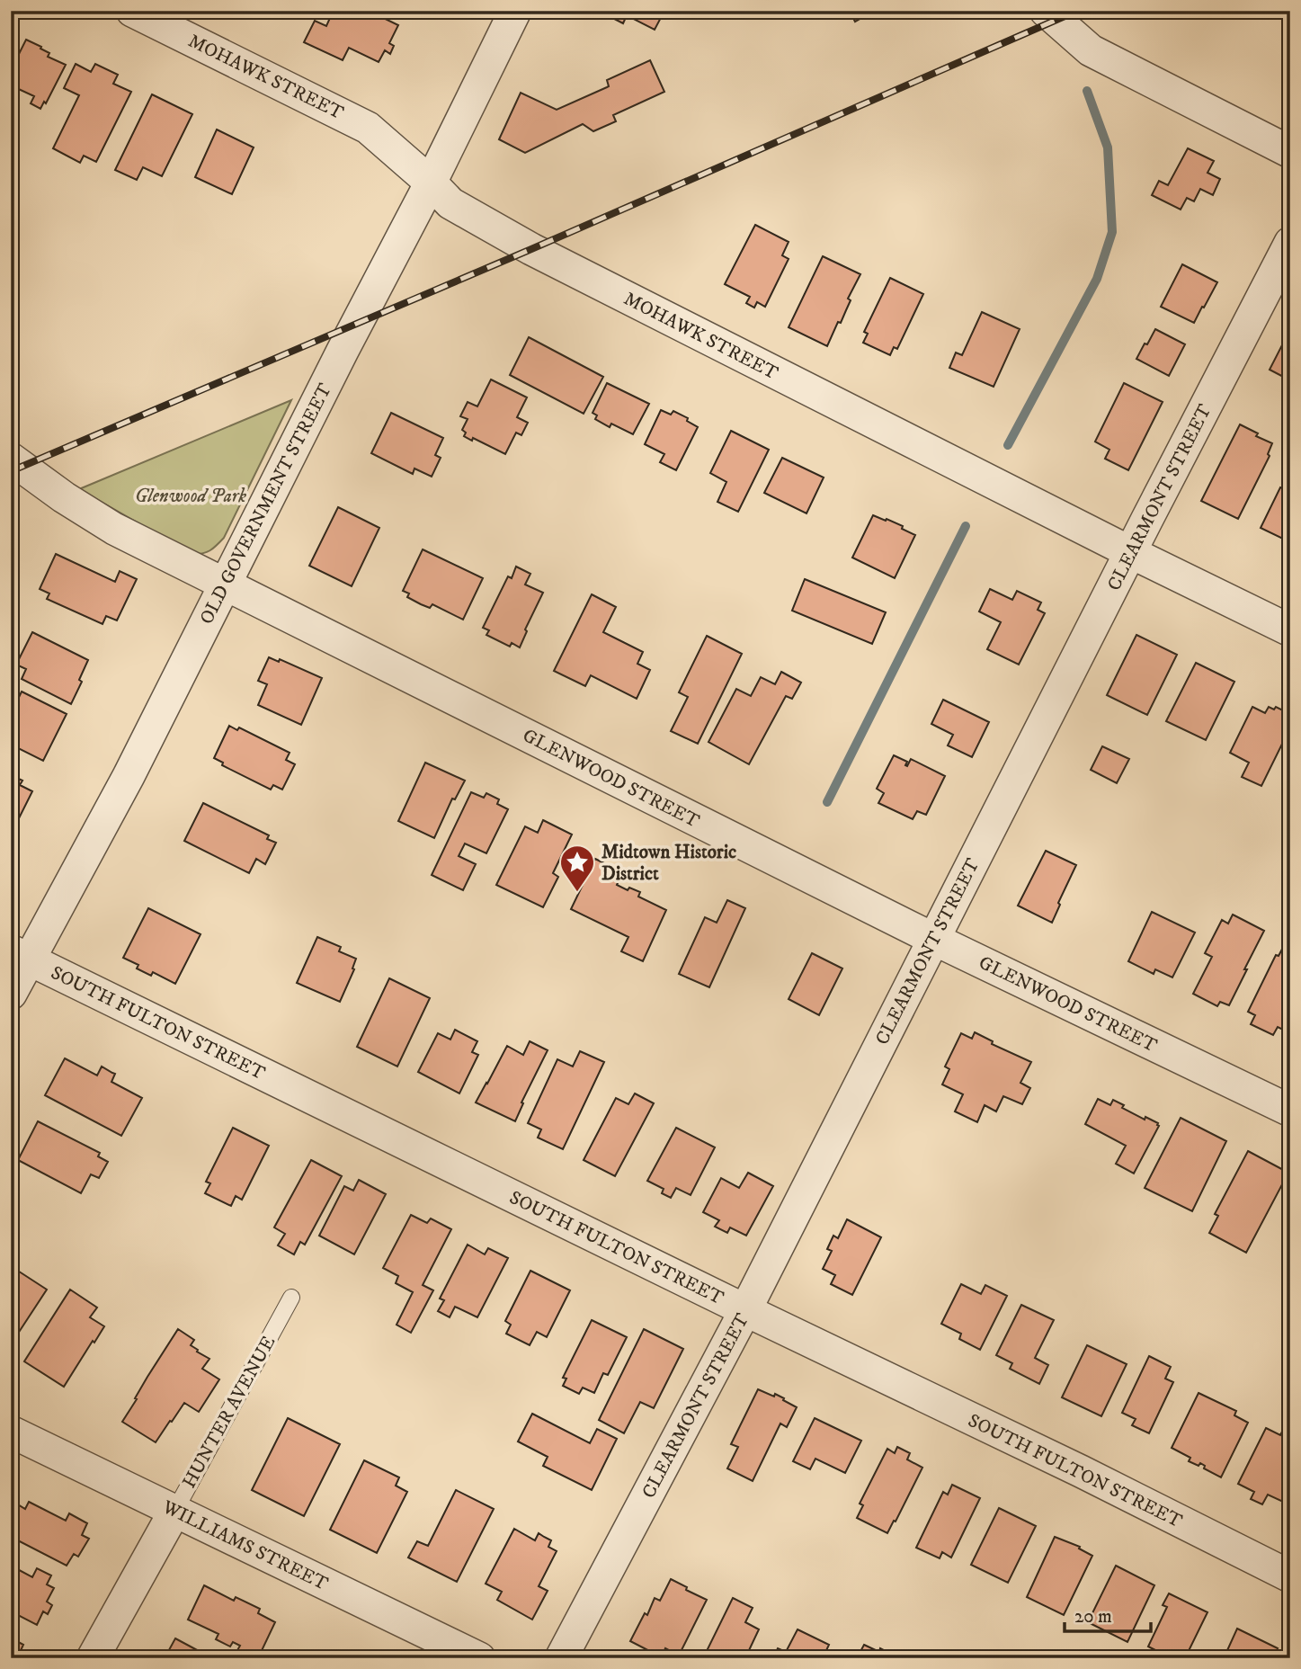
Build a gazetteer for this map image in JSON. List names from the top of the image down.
{
  "streets": {
    "street": [
      "MOHAWK STREET",
      "CLEARMONT STREET",
      "OLD GOVERNMENT STREET",
      "GLENWOOD STREET",
      "SOUTH FULTON STREET",
      "HUNTER AVENUE",
      "WILLIAMS STREET"
    ]
  },
  "crossings": [
    ["MOHAWK STREET", "CLEARMONT STREET"],
    ["MOHAWK STREET", "OLD GOVERNMENT STREET"],
    ["CLEARMONT STREET", "GLENWOOD STREET"],
    ["CLEARMONT STREET", "SOUTH FULTON STREET"],
    ["OLD GOVERNMENT STREET", "GLENWOOD STREET"],
    ["OLD GOVERNMENT STREET", "SOUTH FULTON STREET"],
    ["HUNTER AVENUE", "WILLIAMS STREET"]
  ],
  "parks": ["Glenwood Park"],
  "places": {
    "place": ["Midtown Historic District"]
  },
  "scale_bar": "20 m"
}
